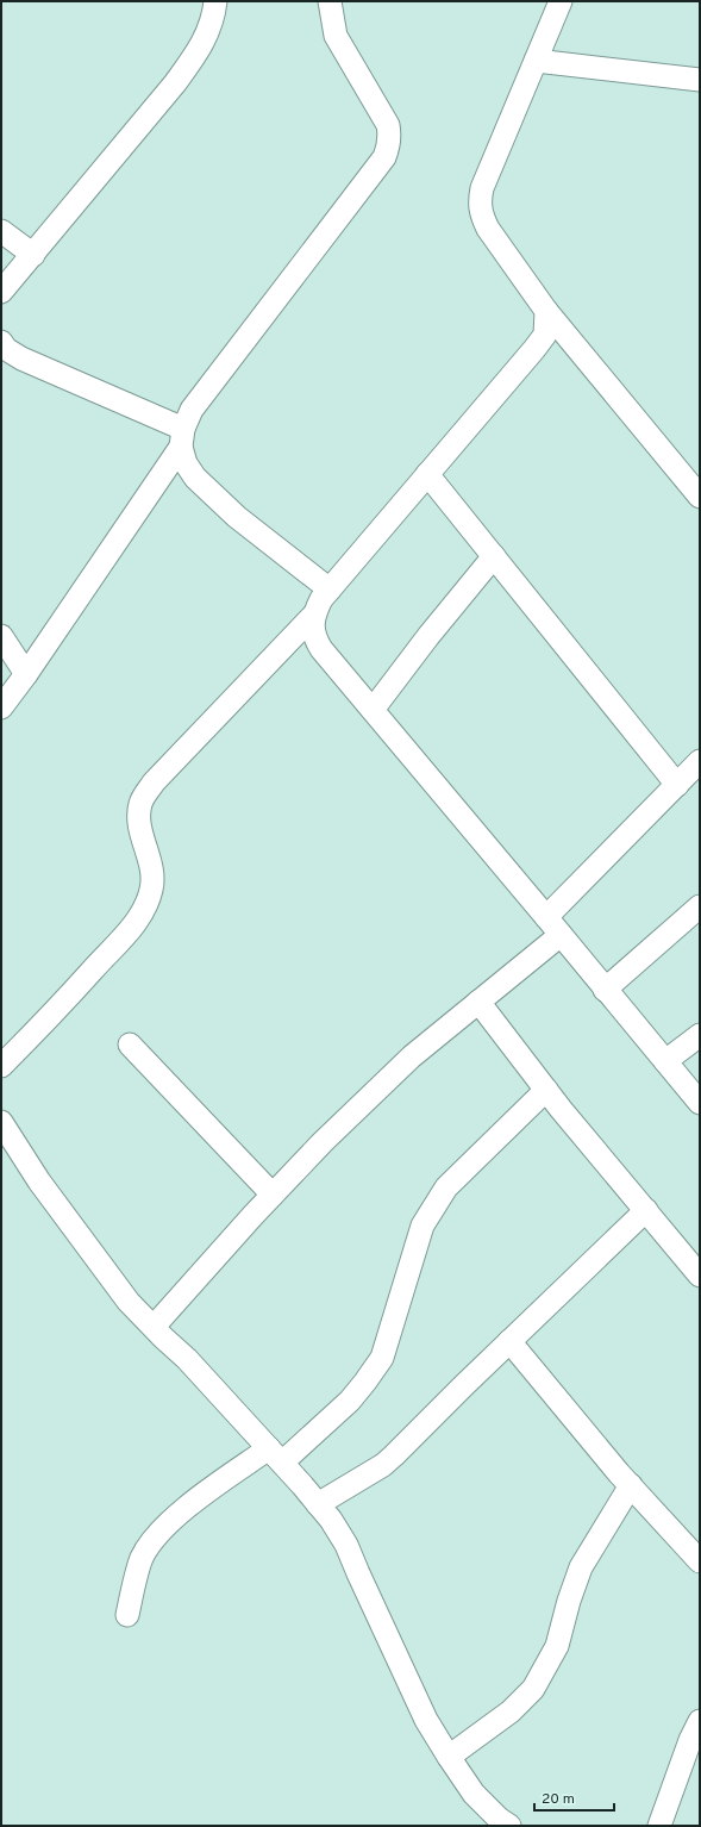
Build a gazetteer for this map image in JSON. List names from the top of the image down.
{
  "scale_bar": "20 m"
}
